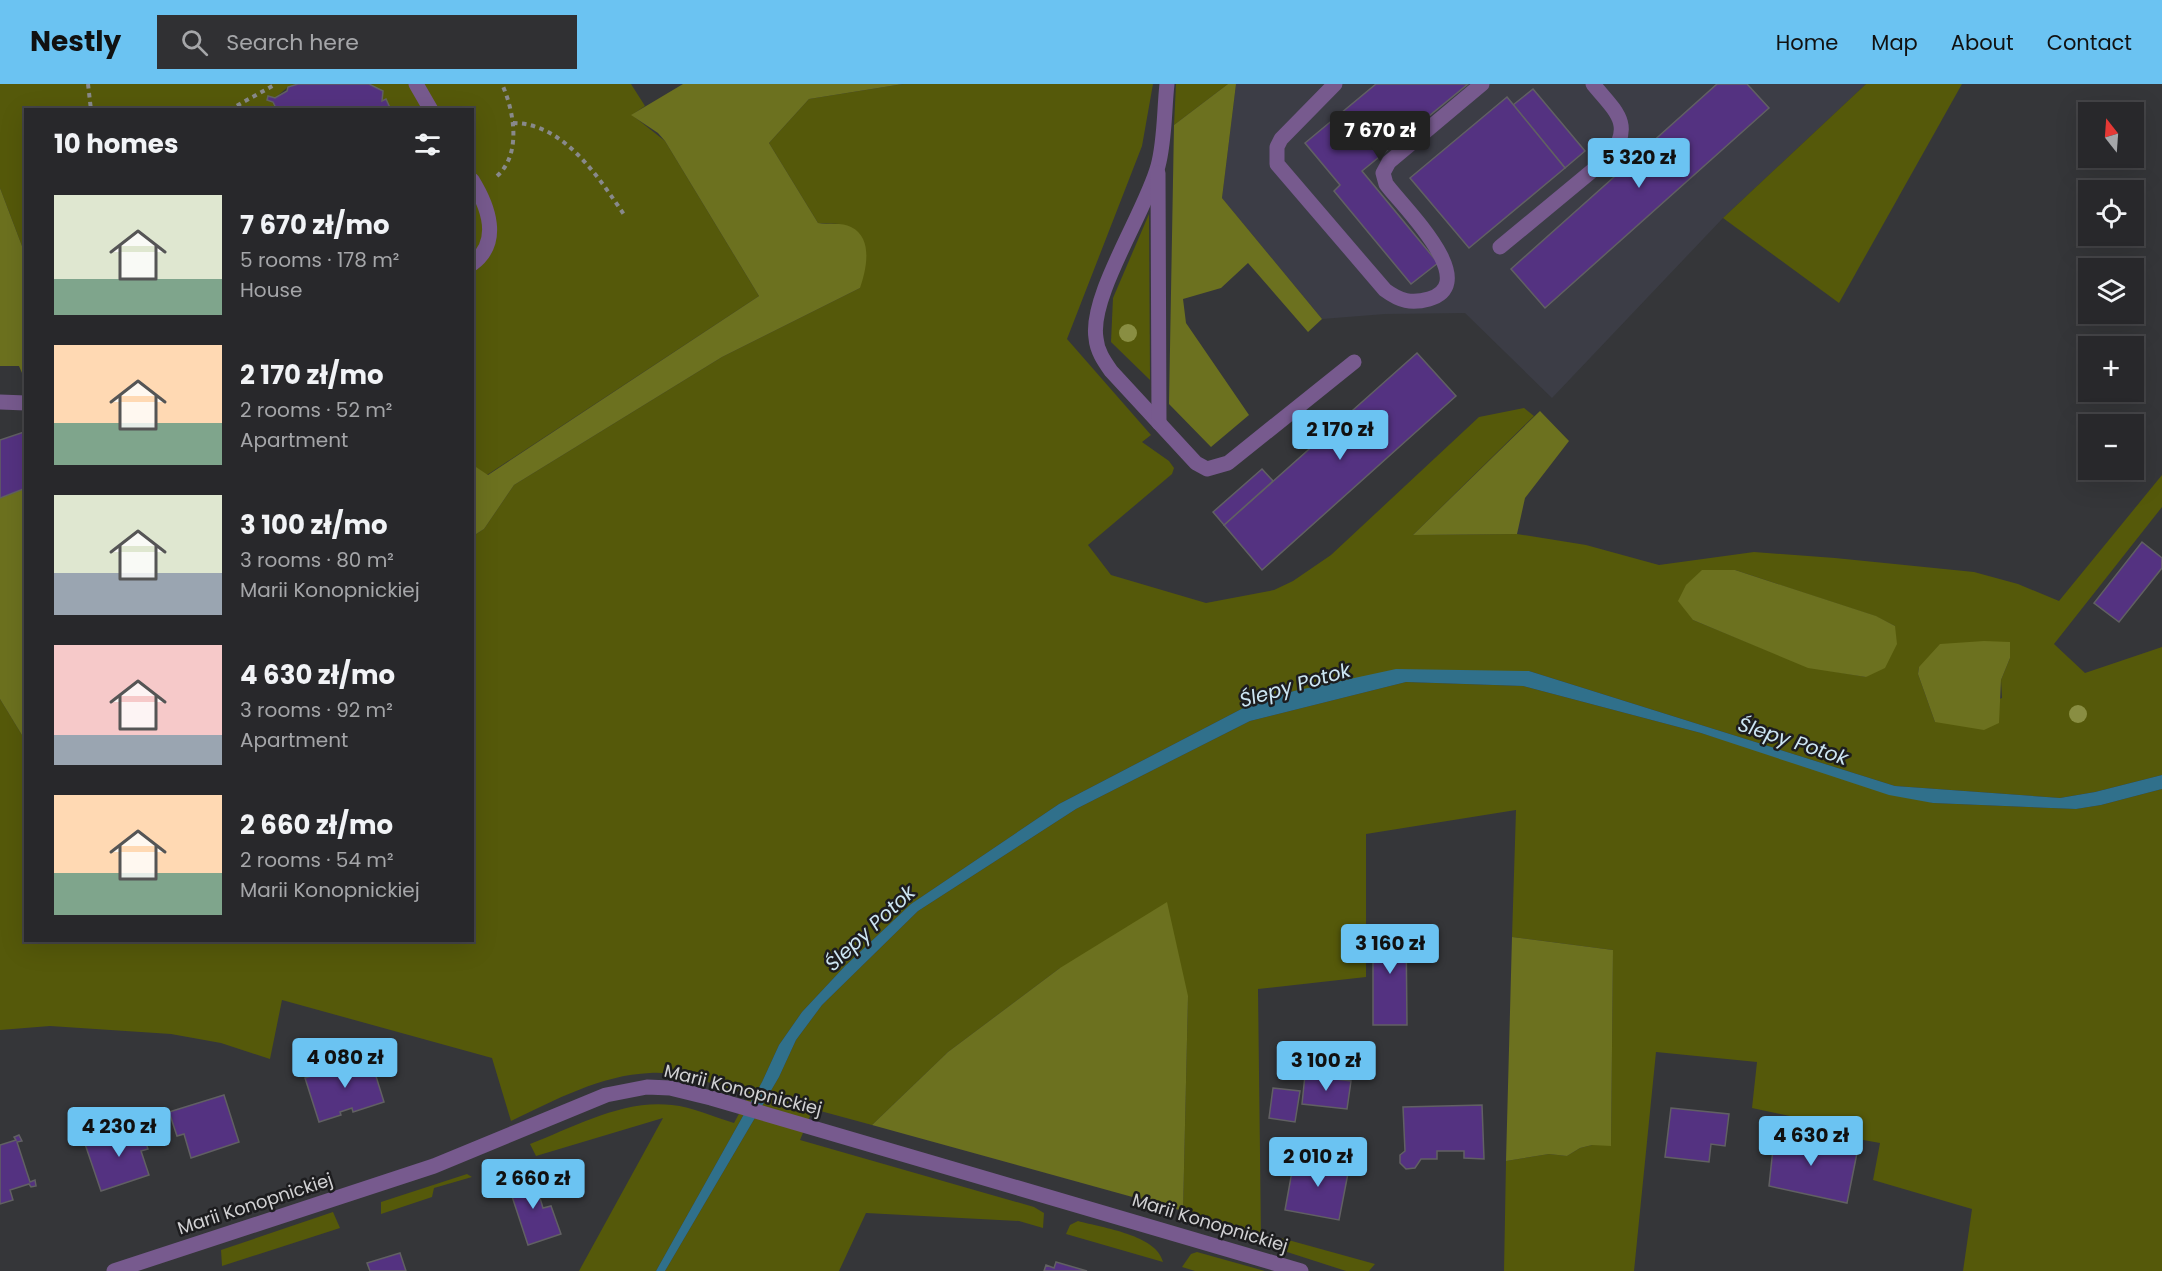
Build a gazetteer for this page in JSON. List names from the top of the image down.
{
  "streets": {
    "street": ["Marii Konopnickiej"]
  },
  "water": ["Ślepy Potok"],
  "north": "top",
  "page": {
    "header": "Nestly",
    "search": "Search here",
    "nav": [
      "Home",
      "Map",
      "About",
      "Contact"
    ],
    "map_buttons": ["+", "−"],
    "heading": "10 homes",
    "price": [
      "7 670 zł",
      "5 320 zł",
      "2 170 zł",
      "3 160 zł",
      "4 080 zł",
      "3 100 zł",
      "4 230 zł",
      "4 630 zł",
      "2 010 zł",
      "2 660 zł"
    ],
    "list": [
      {
        "name": "7 670 zł/mo",
        "note": "5 rooms · 178 m² · House"
      },
      {
        "name": "2 170 zł/mo",
        "note": "2 rooms · 52 m² · Apartment"
      },
      {
        "name": "3 100 zł/mo",
        "note": "3 rooms · 80 m² · Marii Konopnickiej"
      },
      {
        "name": "4 630 zł/mo",
        "note": "3 rooms · 92 m² · Apartment"
      },
      {
        "name": "2 660 zł/mo",
        "note": "2 rooms · 54 m² · Marii Konopnickiej"
      }
    ]
  }
}
